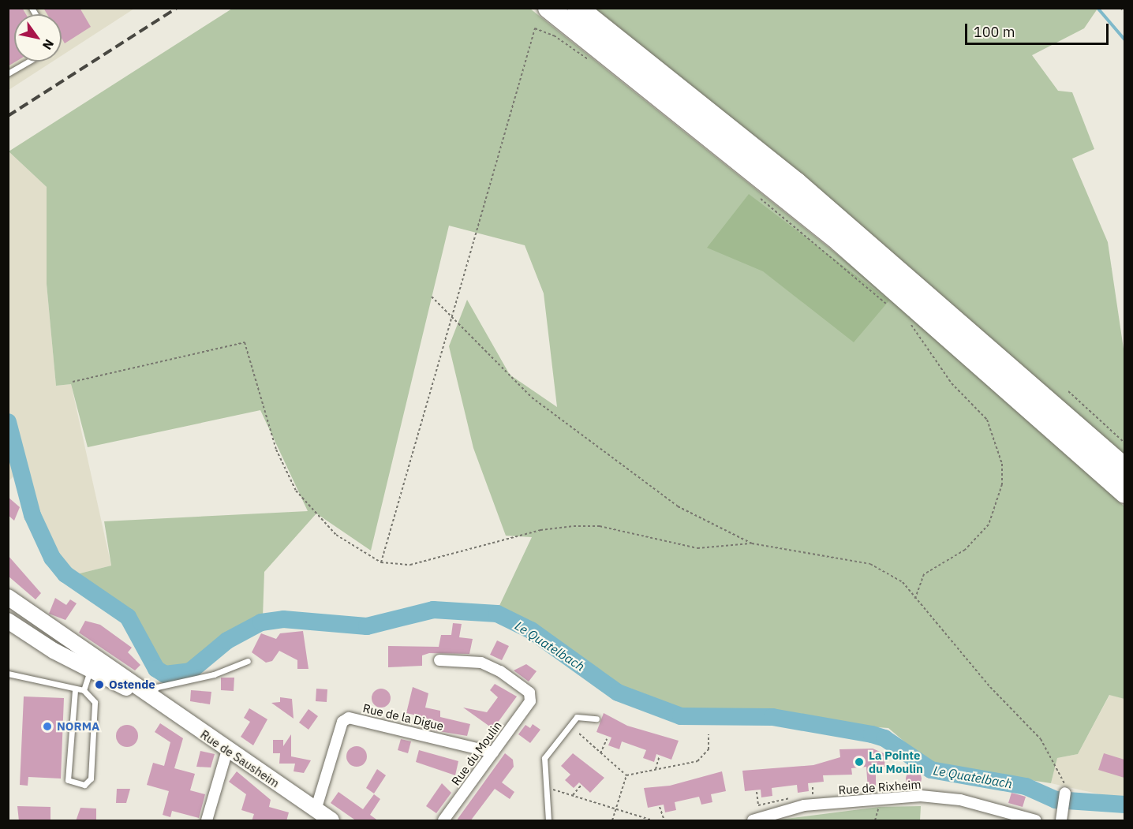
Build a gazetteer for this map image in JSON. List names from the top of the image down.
{
  "streets": {
    "main road": ["Rue de Sausheim"],
    "street": ["Rue de la Digue", "Rue du Moulin", "Rue de Rixheim"]
  },
  "crossings": [
    ["Rue de la Digue", "Rue du Moulin"],
    ["Rue de la Digue", "Rue de Sausheim"]
  ],
  "water": ["Le Quatelbach"],
  "places": ["Ostende", "NORMA", "La Pointe du Moulin"],
  "scale_bar": "100 m",
  "north": "bottom right"
}
